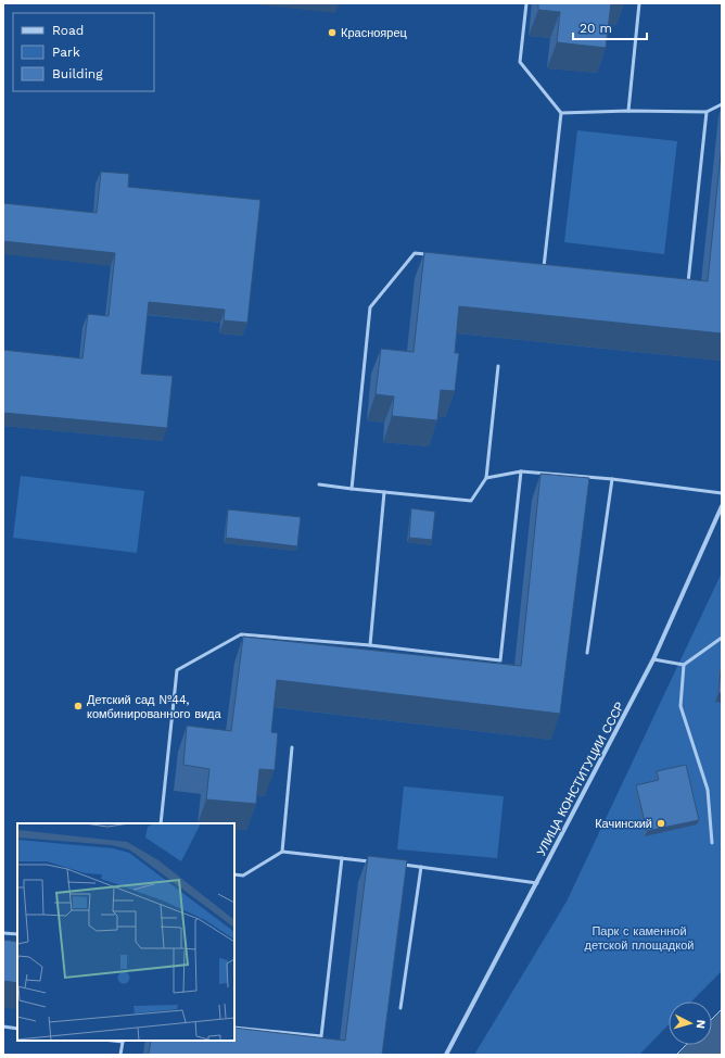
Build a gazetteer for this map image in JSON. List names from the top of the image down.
{
  "streets": {
    "street": ["УЛИЦА КОНСТИТУЦИИ СССР"]
  },
  "parks": ["Парк с каменной детской площадкой"],
  "places": ["Красноярец", "Детский сад №44, комбинированного вида", "Качинский"],
  "legend": ["Road", "Park", "Building"],
  "scale_bar": "20 m",
  "north": "right"
}
